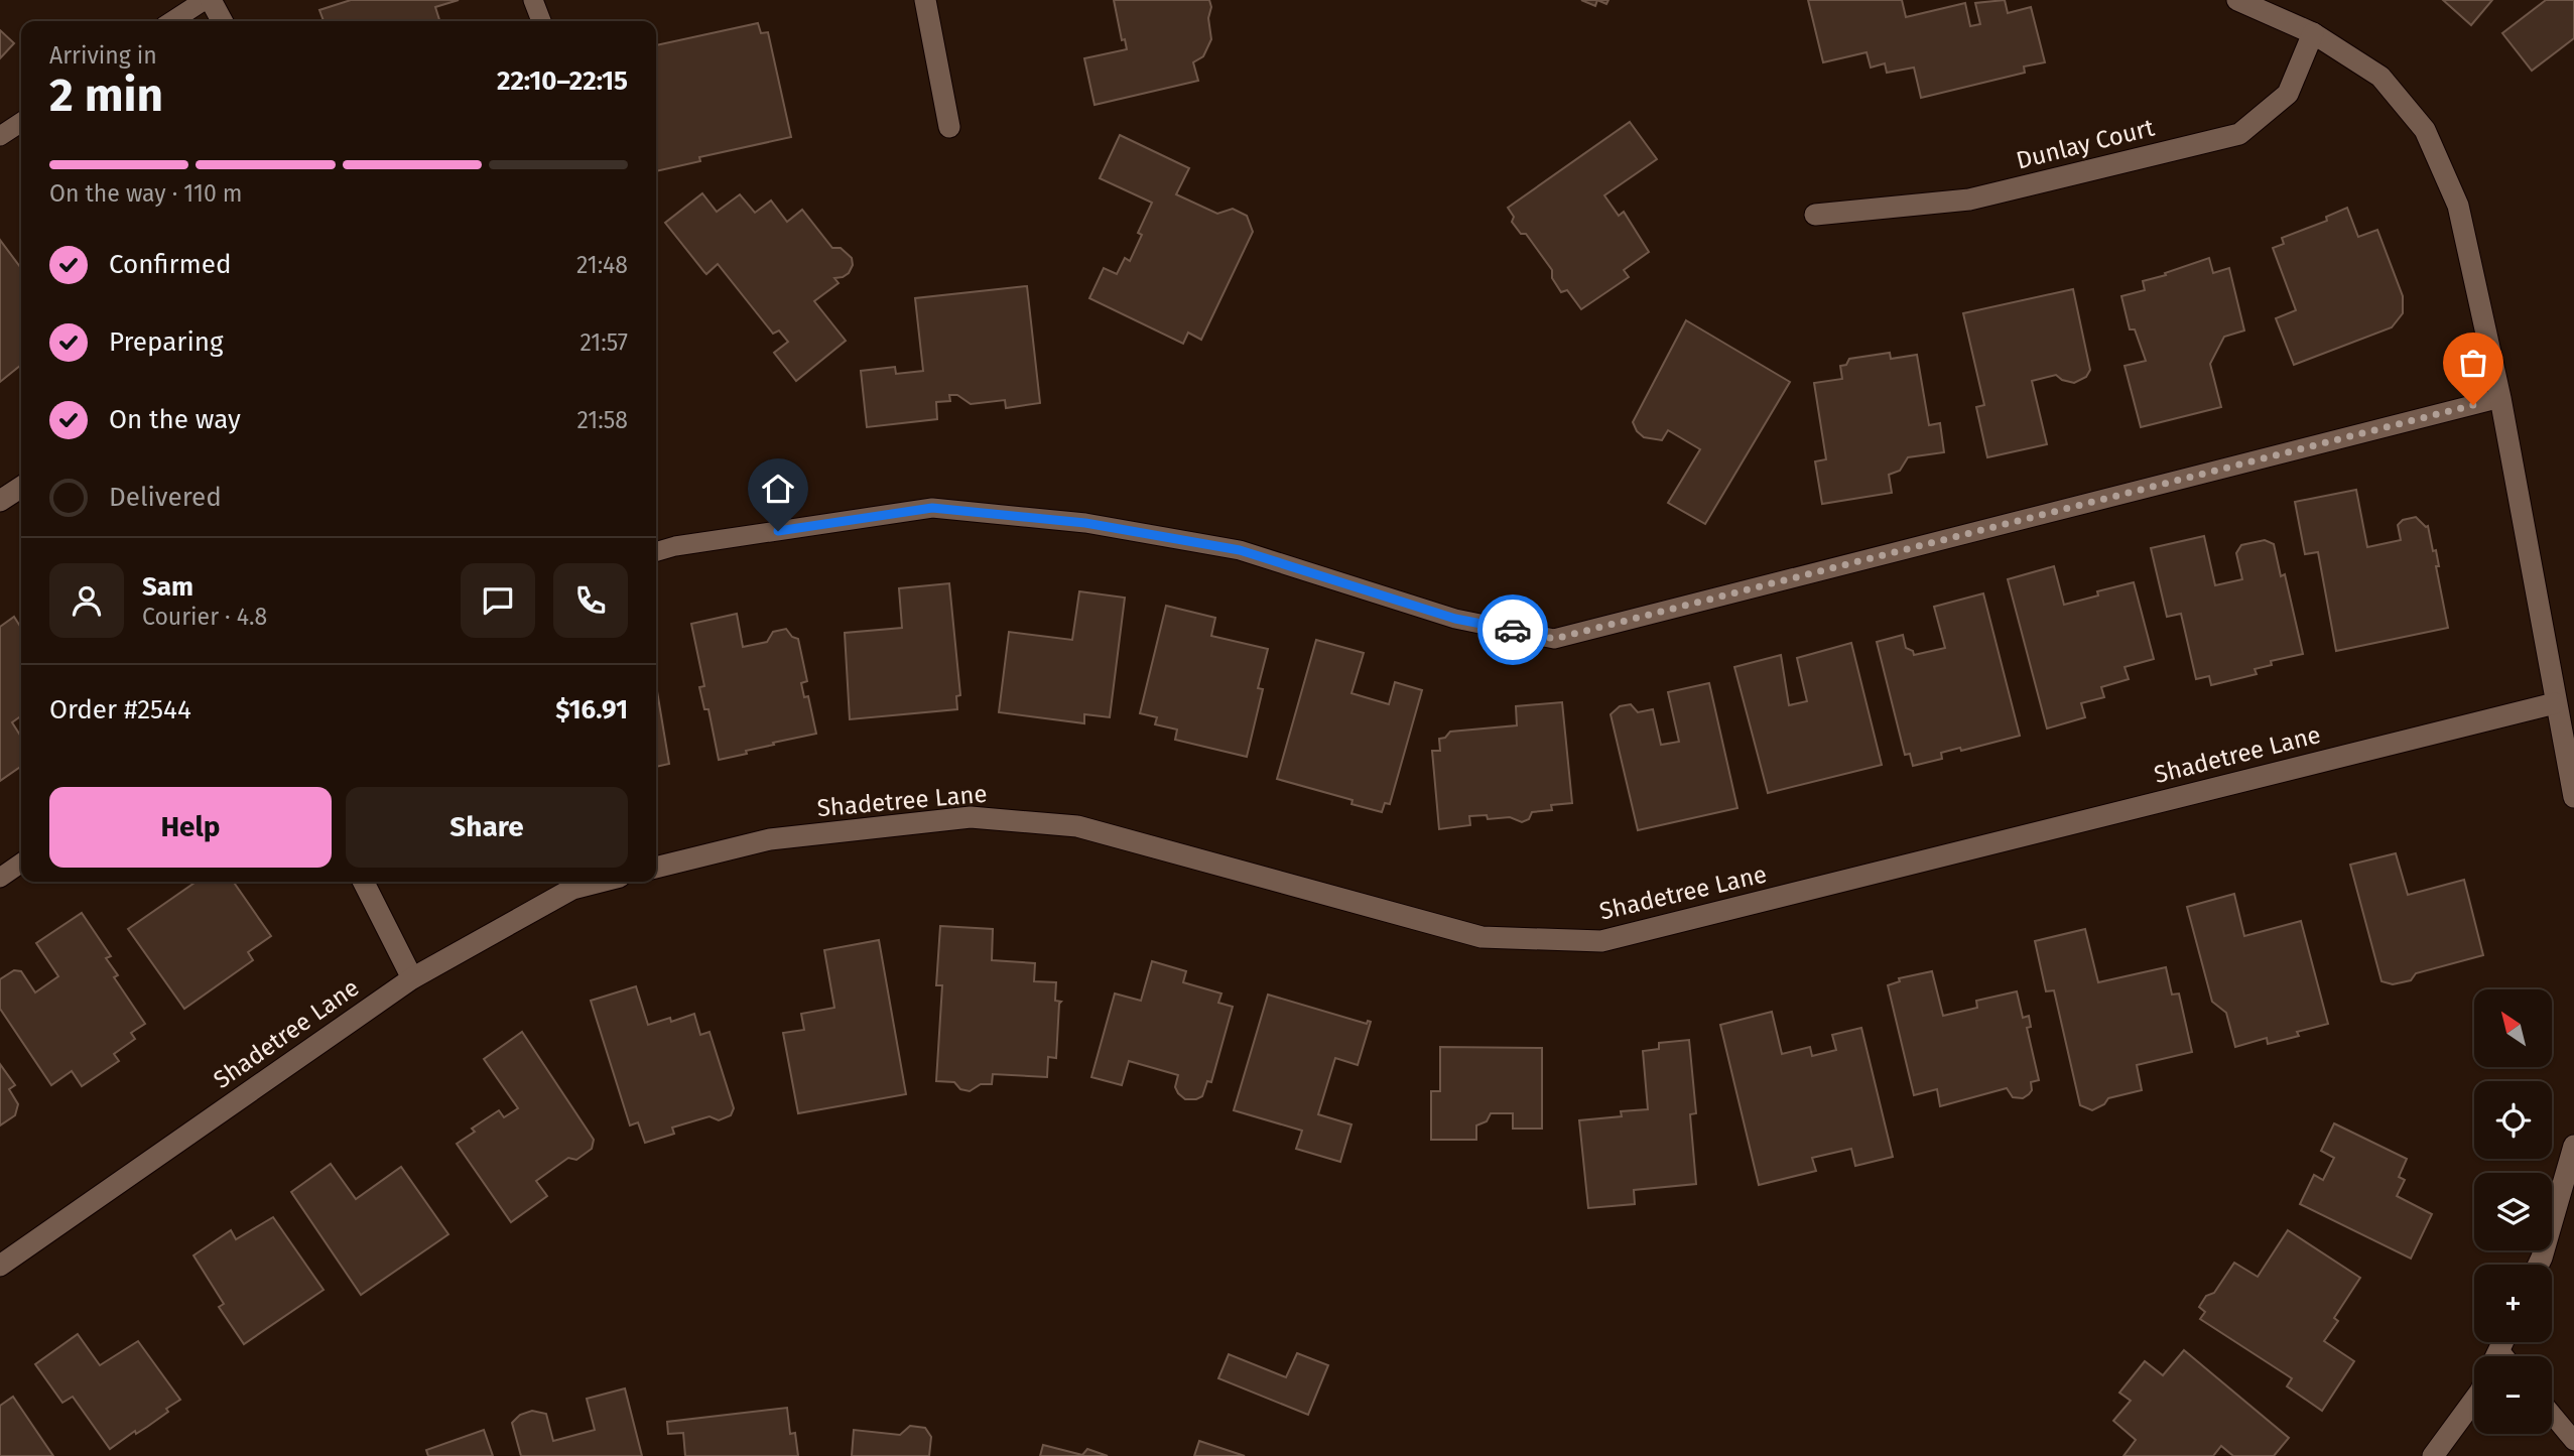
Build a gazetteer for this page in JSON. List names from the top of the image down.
{
  "streets": {
    "street": ["Dunlay Court", "Shadetree Lane"]
  },
  "north": "top left",
  "page": {
    "heading": ["2 min", "Arriving in", "22:10–22:15"],
    "panel": [
      "Sam",
      "Courier · 4.8",
      "Order #2544",
      "$16.91"
    ],
    "bar": "On the way · 110 m",
    "list": [
      ["Confirmed", "21:48"],
      ["Preparing", "21:57"],
      ["On the way", "21:58"],
      "Delivered"
    ],
    "buttons": ["Help", "Share"],
    "map_buttons": ["+", "−"]
  }
}
